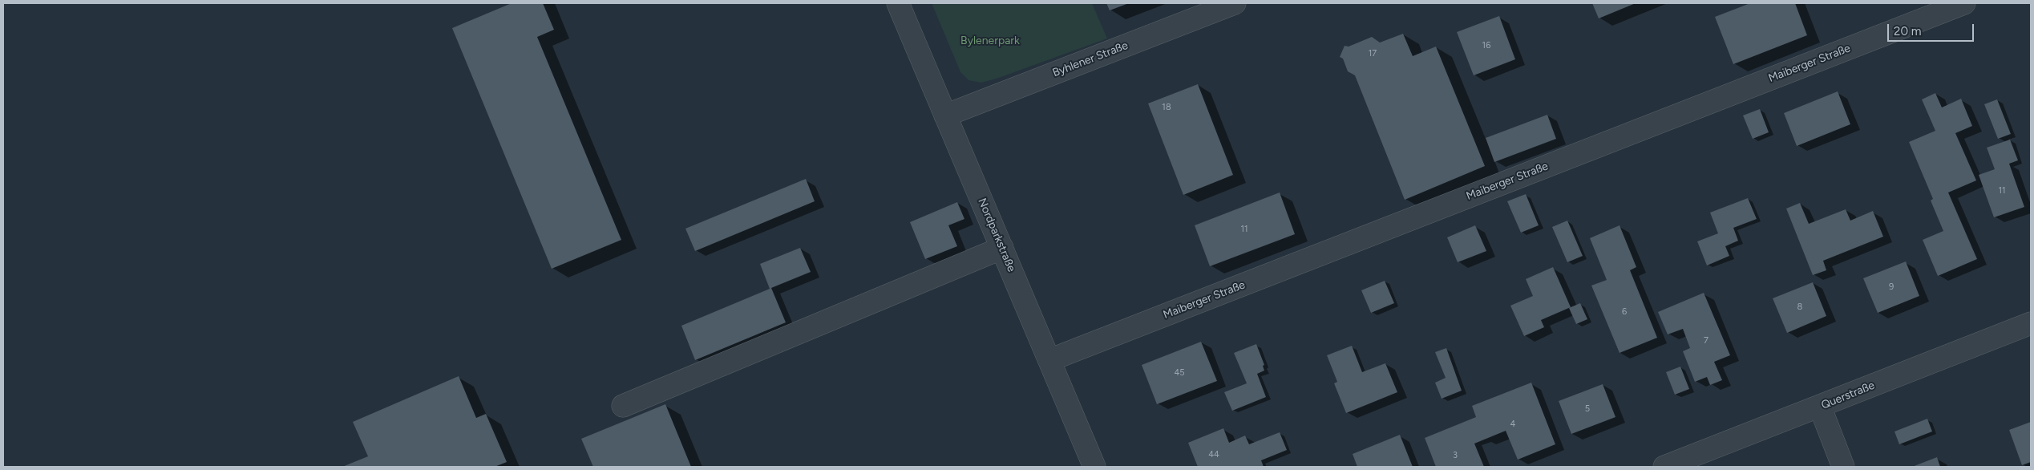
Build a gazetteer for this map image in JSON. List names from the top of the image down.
{
  "streets": {
    "street": [
      "Byhlener Straße",
      "Maiberger Straße",
      "Nordparkstraße",
      "Querstraße"
    ]
  },
  "crossings": [
    ["Byhlener Straße", "Nordparkstraße"],
    ["Maiberger Straße", "Nordparkstraße"]
  ],
  "parks": ["Bylenerpark"],
  "house_numbers": [
    "16",
    "17",
    "18",
    "11",
    "11",
    "9",
    "8",
    "6",
    "7",
    "45",
    "5",
    "4",
    "44",
    "3"
  ],
  "scale_bar": "20 m"
}
